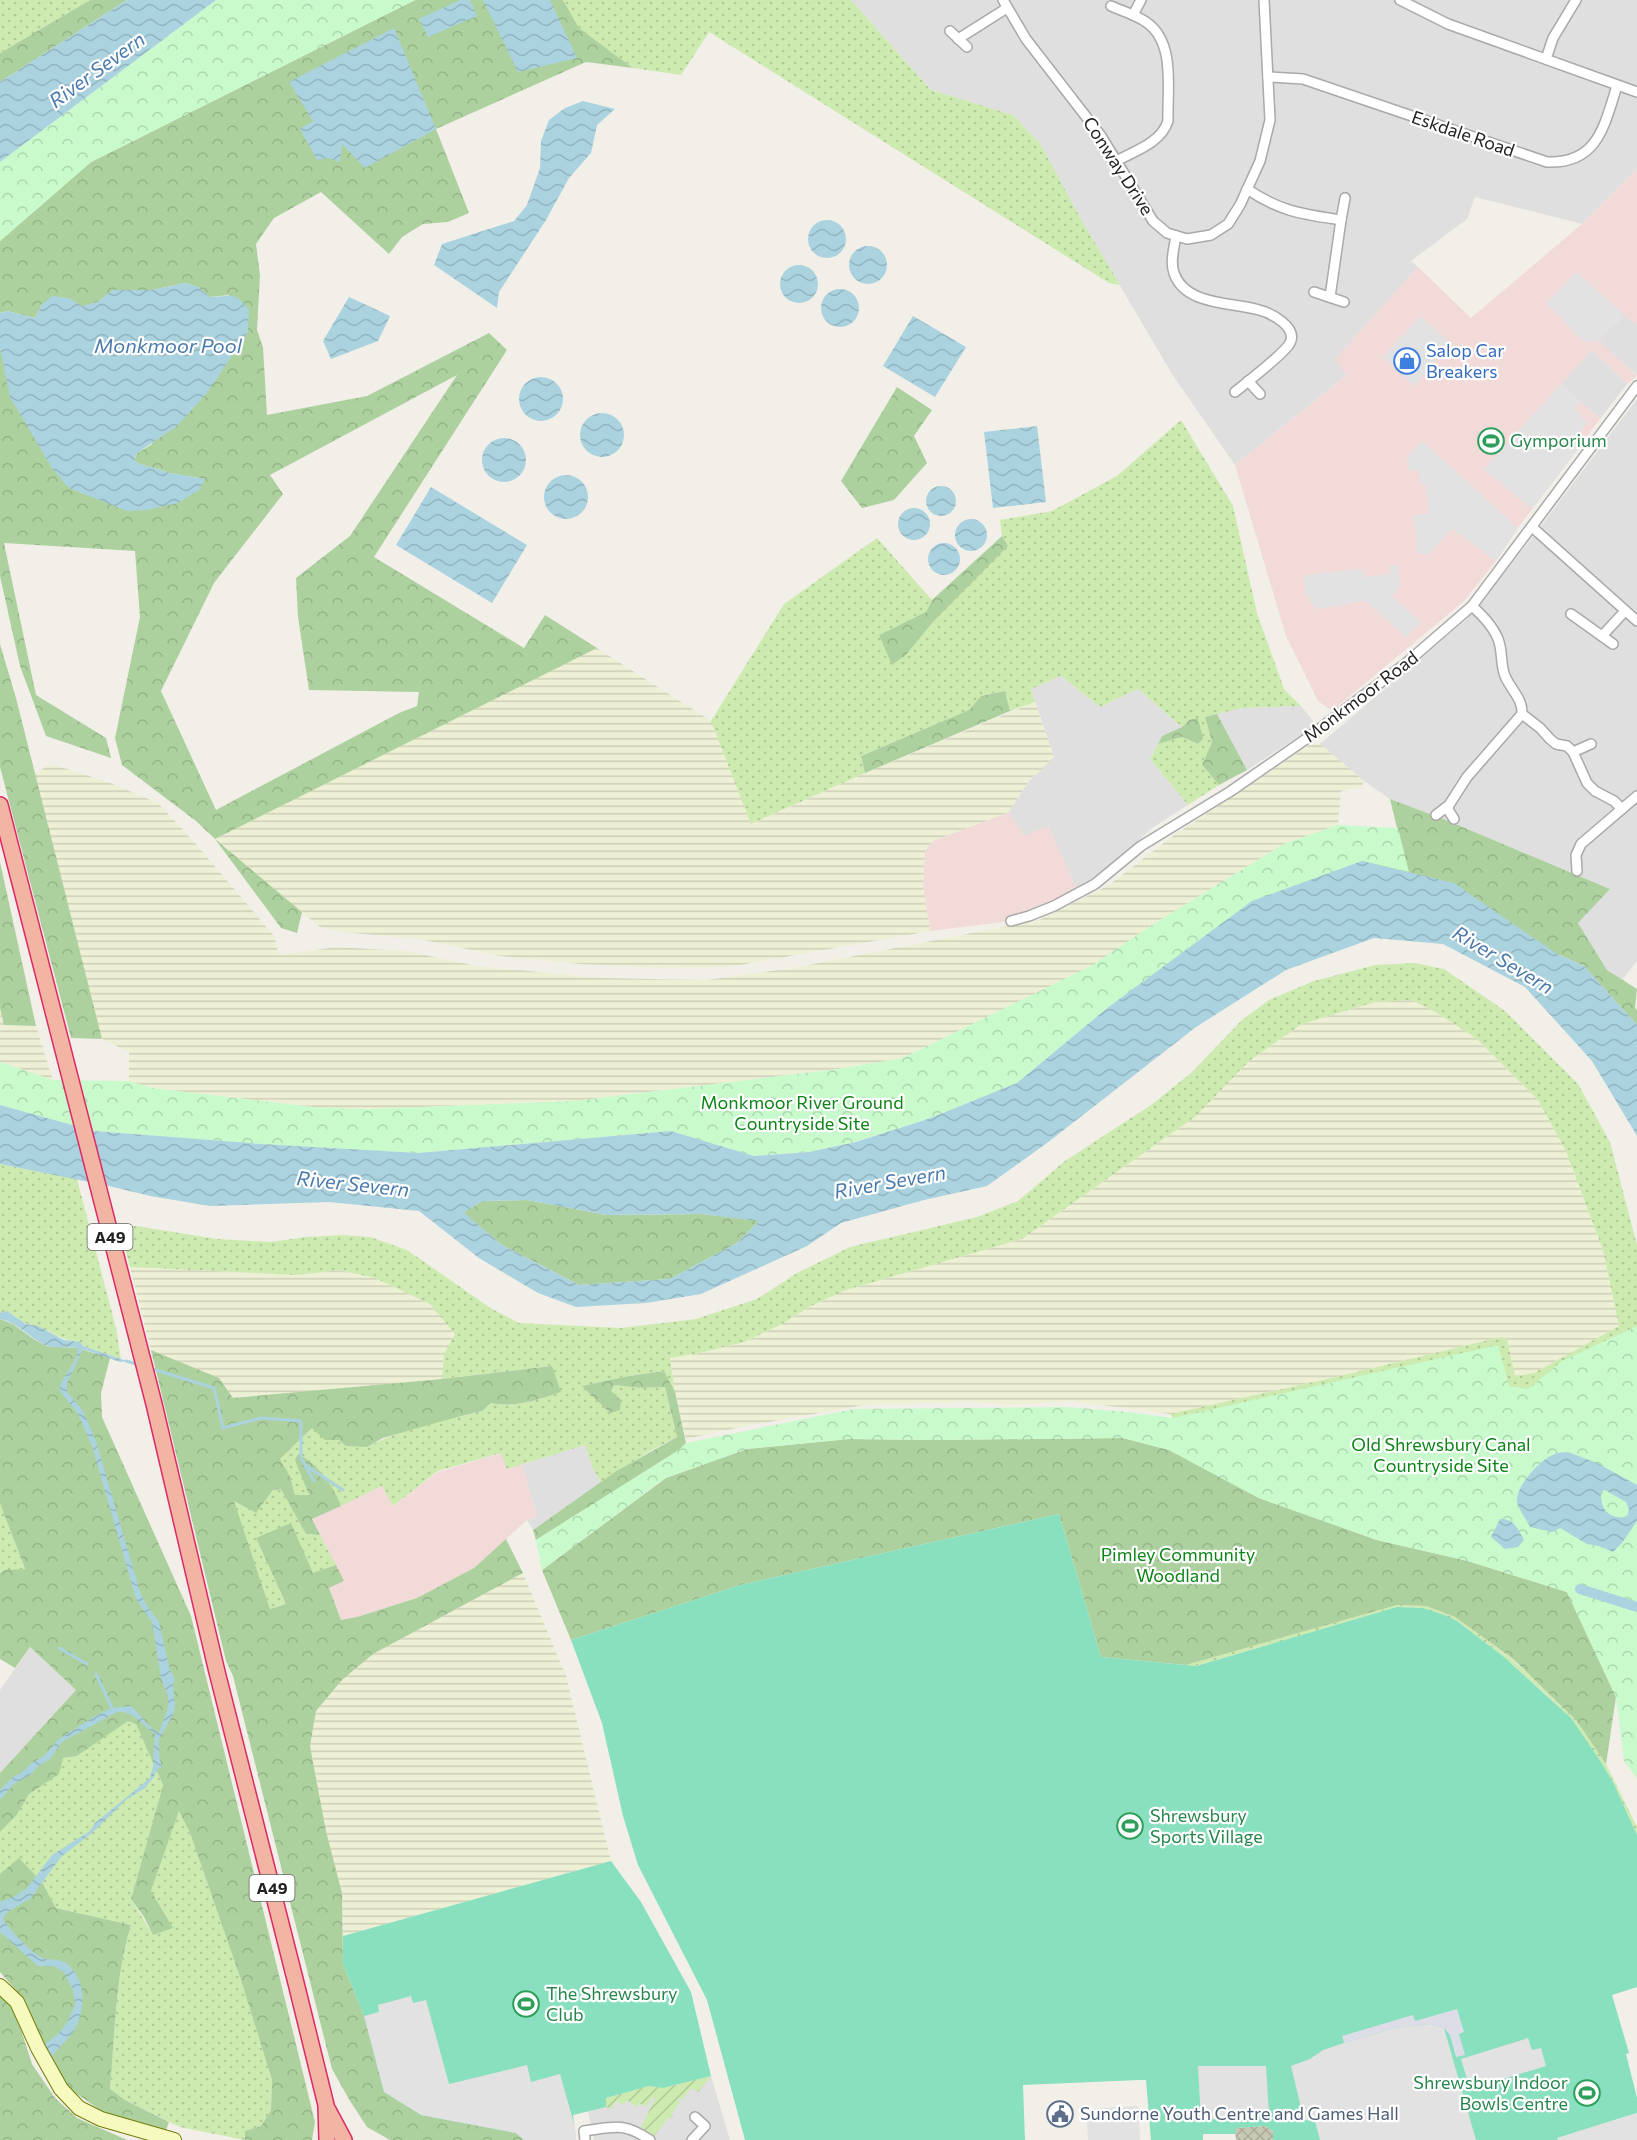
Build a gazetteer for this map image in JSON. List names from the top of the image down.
{
  "streets": {
    "highway": ["A49"],
    "street": ["Eskdale Road", "Conway Drive", "Monkmoor Road"]
  },
  "water": ["River Severn", "Monkmoor Pool"],
  "parks": ["Monkmoor River Ground Countryside Site", "Old Shrewsbury Canal Countryside Site", "Pimley Community Woodland"],
  "places": {
    "shop": ["Salop Car Breakers"],
    "sports": [
      "Gymporium",
      "Shrewsbury Sports Village",
      "The Shrewsbury Club",
      "Shrewsbury Indoor Bowls Centre"
    ],
    "public building": ["Sundorne Youth Centre and Games Hall"]
  }
}
